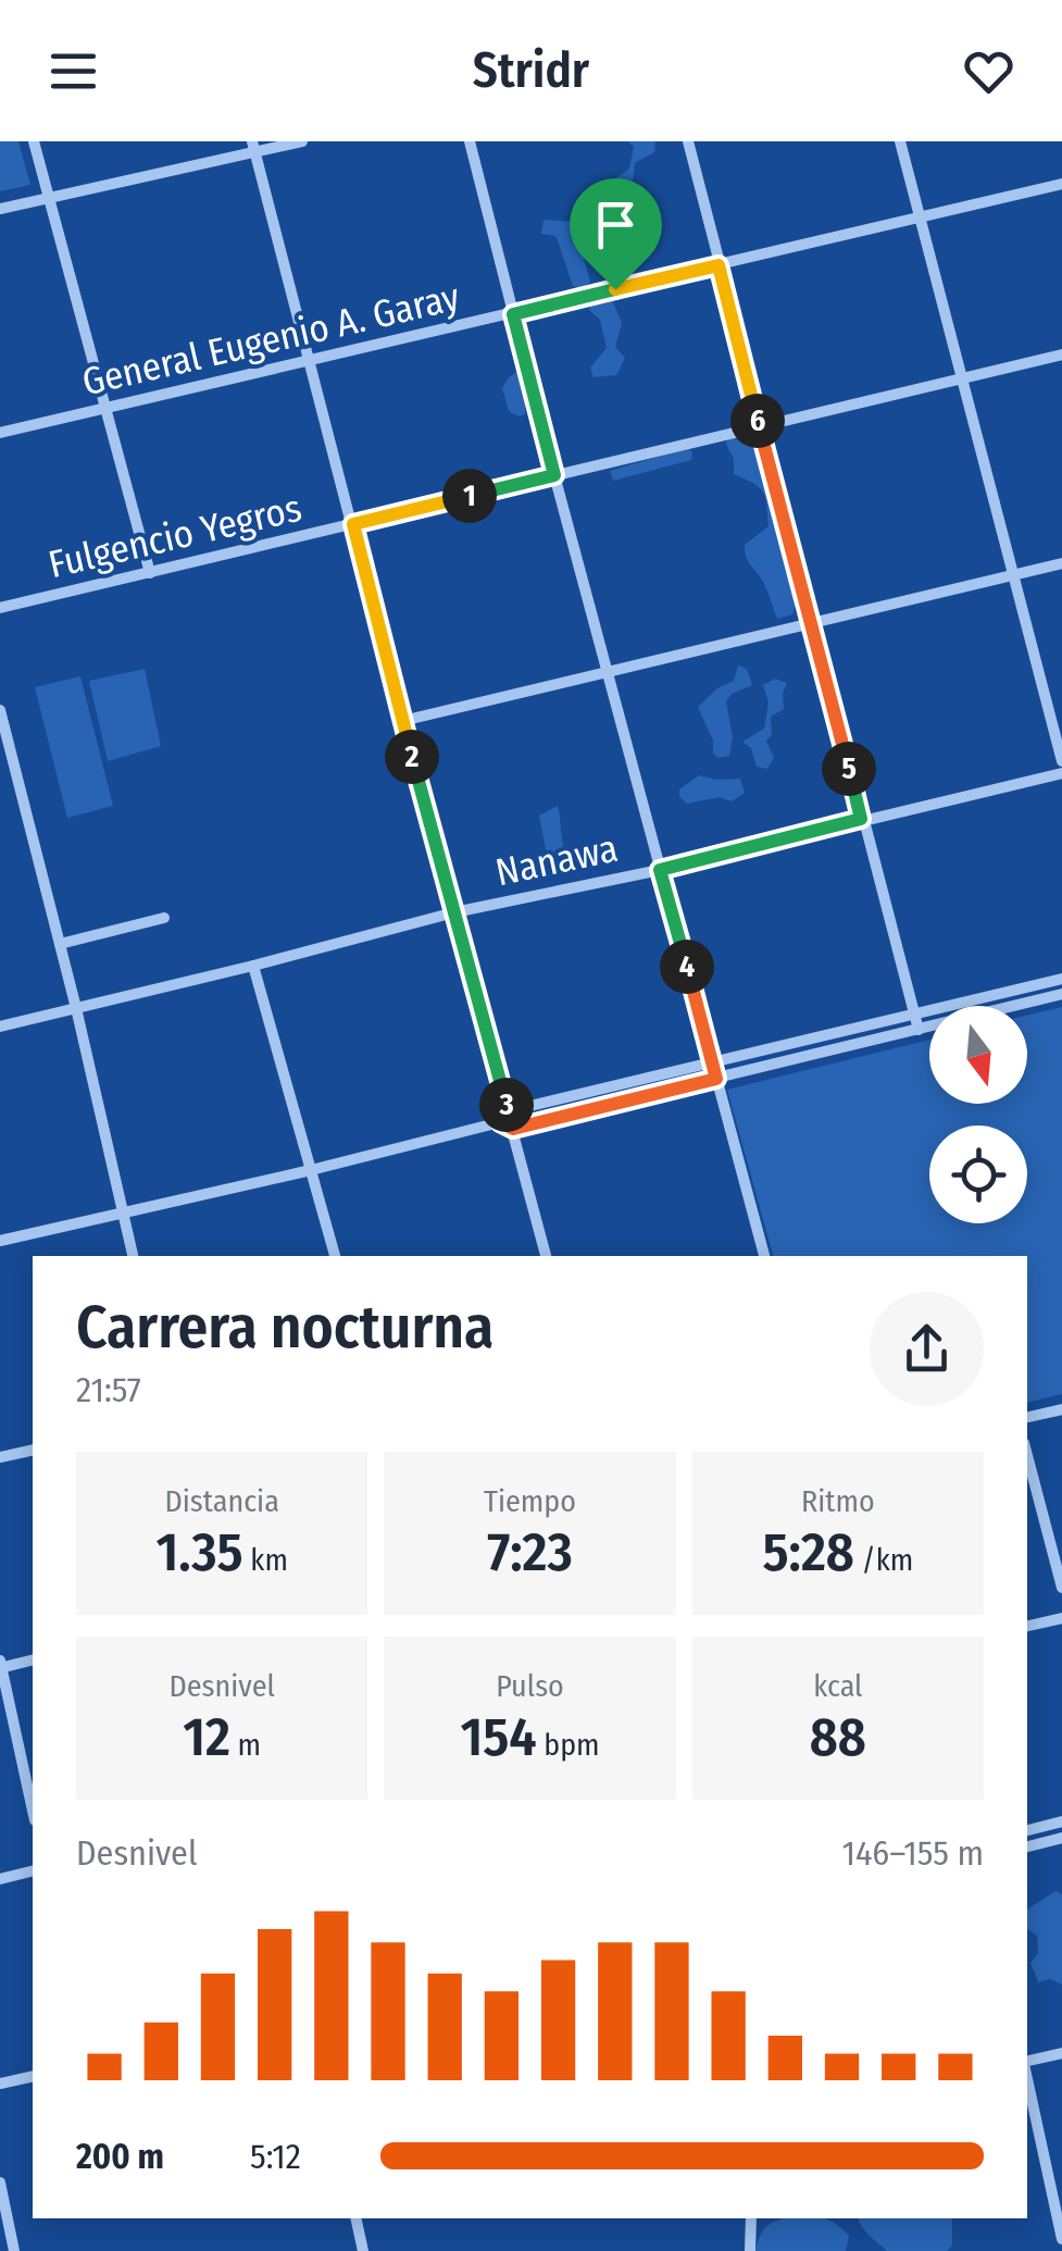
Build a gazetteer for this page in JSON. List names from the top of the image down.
{
  "streets": {
    "street": ["General Eugenio A. Garay", "Fulgencio Yegros", "Nanawa"]
  },
  "north": "bottom",
  "page": {
    "header": "Stridr",
    "pins": [
      "6",
      "1",
      "2",
      "5",
      "4",
      "3"
    ],
    "heading": ["Carrera nocturna", "21:57"],
    "stats": [
      ["Distancia", "1.35 km"],
      ["Tiempo", "7:23"],
      ["Ritmo", "5:28 /km"],
      ["Desnivel", "12 m"],
      ["Pulso", "154 bpm"],
      ["kcal", "88"]
    ],
    "chart": ["Desnivel", "146–155 m"],
    "list": [
      {
        "name": "200 m",
        "note": "5:12"
      }
    ]
  }
}
